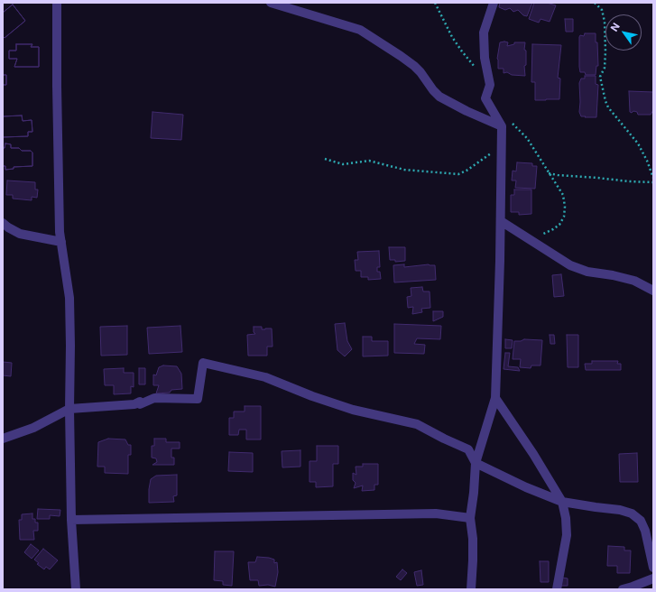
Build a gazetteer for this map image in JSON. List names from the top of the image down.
{
  "north": "top left"
}
